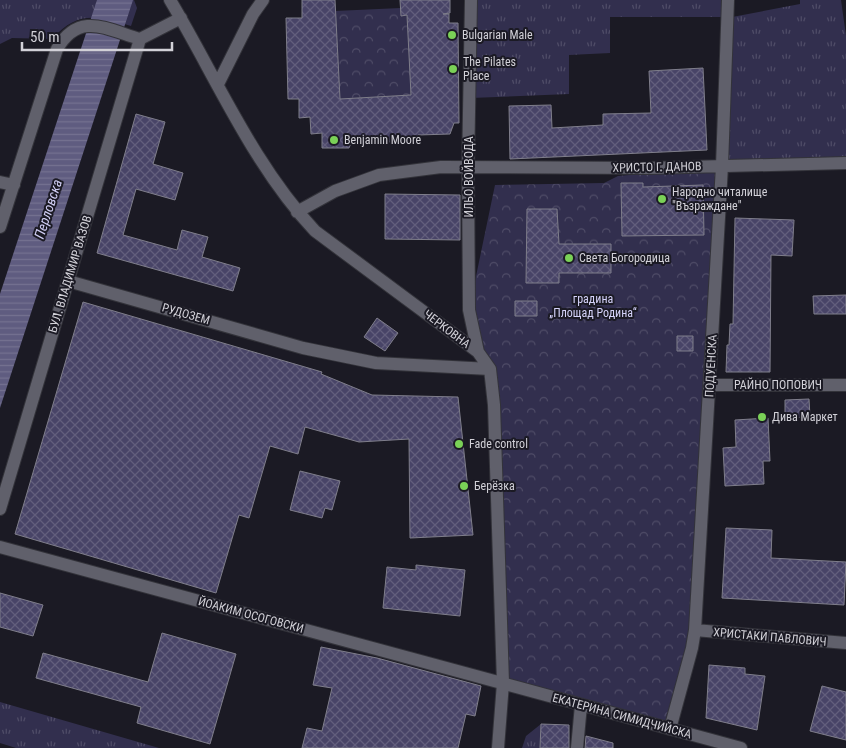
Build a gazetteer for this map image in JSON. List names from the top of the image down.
{
  "streets": {
    "street": [
      "ХРИСТО Г. ДАНОВ",
      "ИЛЬО ВОЙВОДА",
      "БУЛ. ВЛАДИМИР ВАЗОВ",
      "РУДОЗЕМ",
      "ЧЕРКОВНА",
      "ПОДУЕНСКА",
      "РАЙНО ПОПОВИЧ",
      "ЙОАКИМ ОСОГОВСКИ",
      "ХРИСТАКИ ПАВЛОВИЧ",
      "ЕКАТЕРИНА СИМИДЧИЙСКА"
    ]
  },
  "crossings": [
    ["ХРИСТО Г. ДАНОВ", "ИЛЬО ВОЙВОДА"],
    ["ХРИСТО Г. ДАНОВ", "ЧЕРКОВНА"],
    ["ХРИСТО Г. ДАНОВ", "ПОДУЕНСКА"],
    ["ИЛЬО ВОЙВОДА", "ЧЕРКОВНА"],
    ["БУЛ. ВЛАДИМИР ВАЗОВ", "РУДОЗЕМ"],
    ["РУДОЗЕМ", "ЧЕРКОВНА"],
    ["ЧЕРКОВНА", "ЙОАКИМ ОСОГОВСКИ"],
    ["ЧЕРКОВНА", "ЕКАТЕРИНА СИМИДЧИЙСКА"],
    ["ПОДУЕНСКА", "РАЙНО ПОПОВИЧ"],
    ["ПОДУЕНСКА", "ХРИСТАКИ ПАВЛОВИЧ"],
    ["ПОДУЕНСКА", "ЕКАТЕРИНА СИМИДЧИЙСКА"],
    ["ЙОАКИМ ОСОГОВСКИ", "ЕКАТЕРИНА СИМИДЧИЙСКА"]
  ],
  "water": ["Перловска"],
  "parks": ["градина „Площад Родина“"],
  "places": [
    "Bulgarian Male",
    "The Pilates Place",
    "Benjamin Moore",
    "Народно читалище \"Възраждане\"",
    "Света Богородица",
    "Дива Маркет",
    "Fade control",
    "Берёзка"
  ],
  "scale_bar": "50 m"
}
